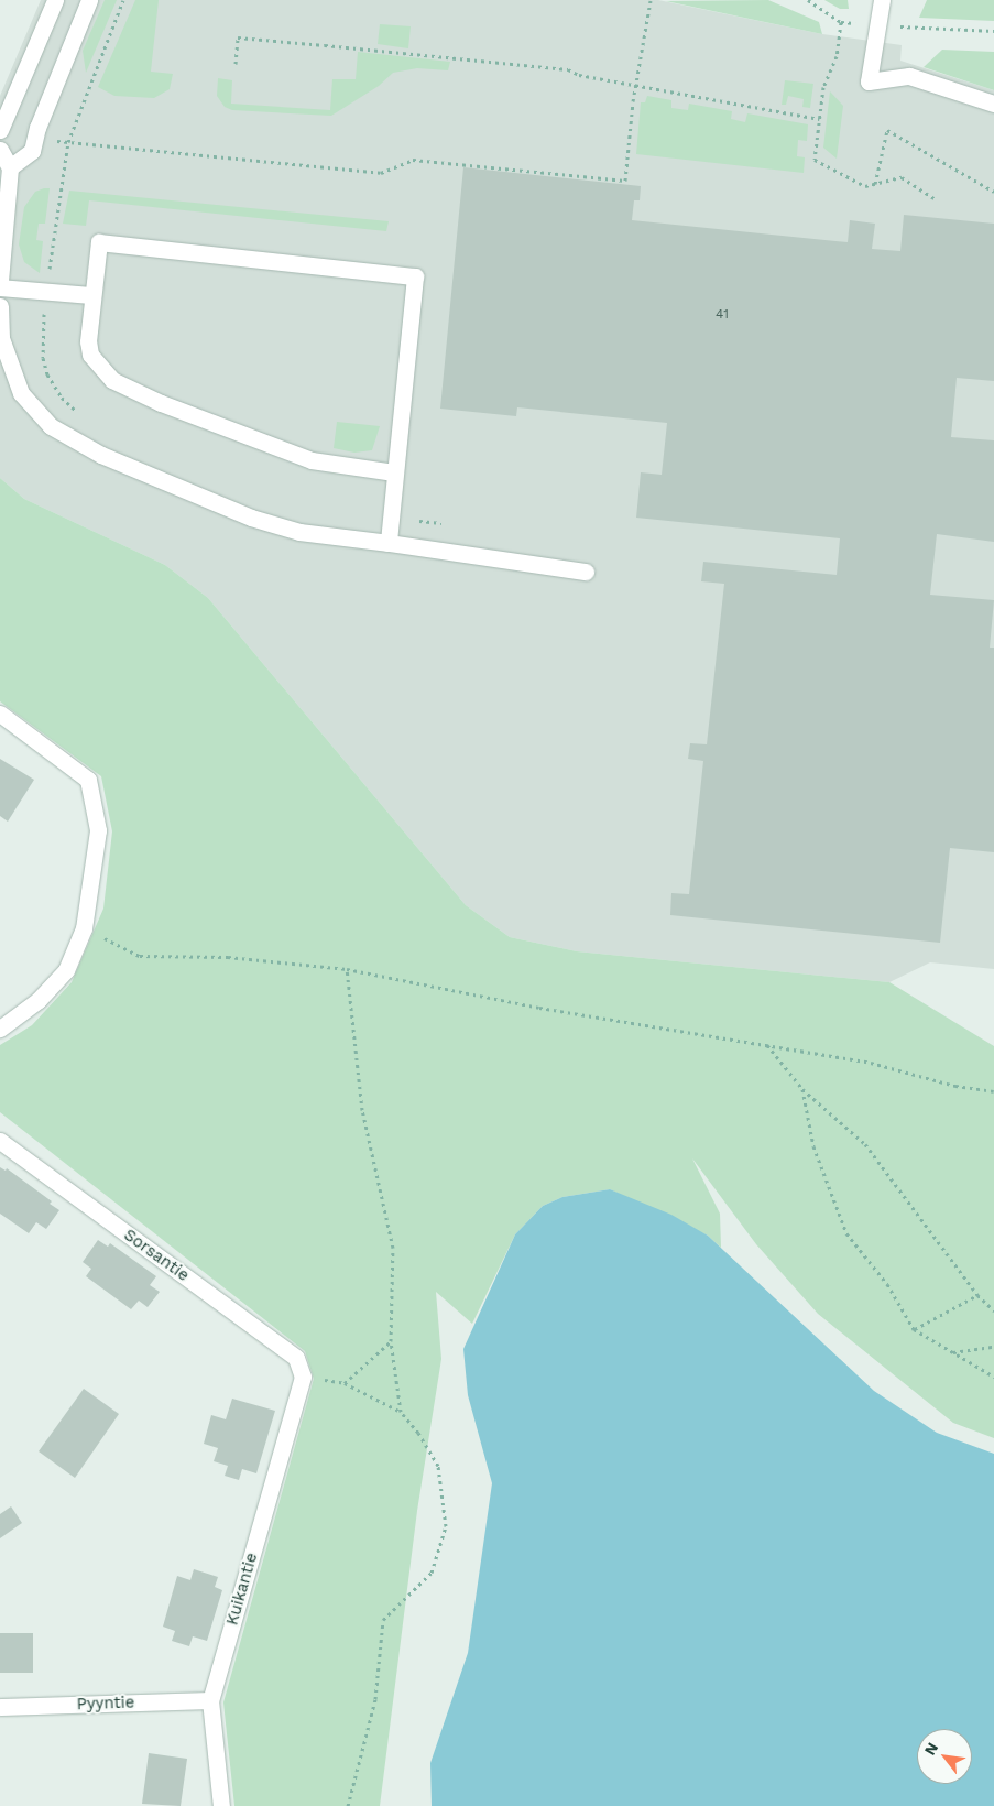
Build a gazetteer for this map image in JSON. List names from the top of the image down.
{
  "streets": {
    "street": ["Sorsantie", "Kuikantie", "Pyyntie"]
  },
  "crossings": [
    ["Sorsantie", "Kuikantie"],
    ["Kuikantie", "Pyyntie"]
  ],
  "house_numbers": ["41"],
  "north": "top left"
}
